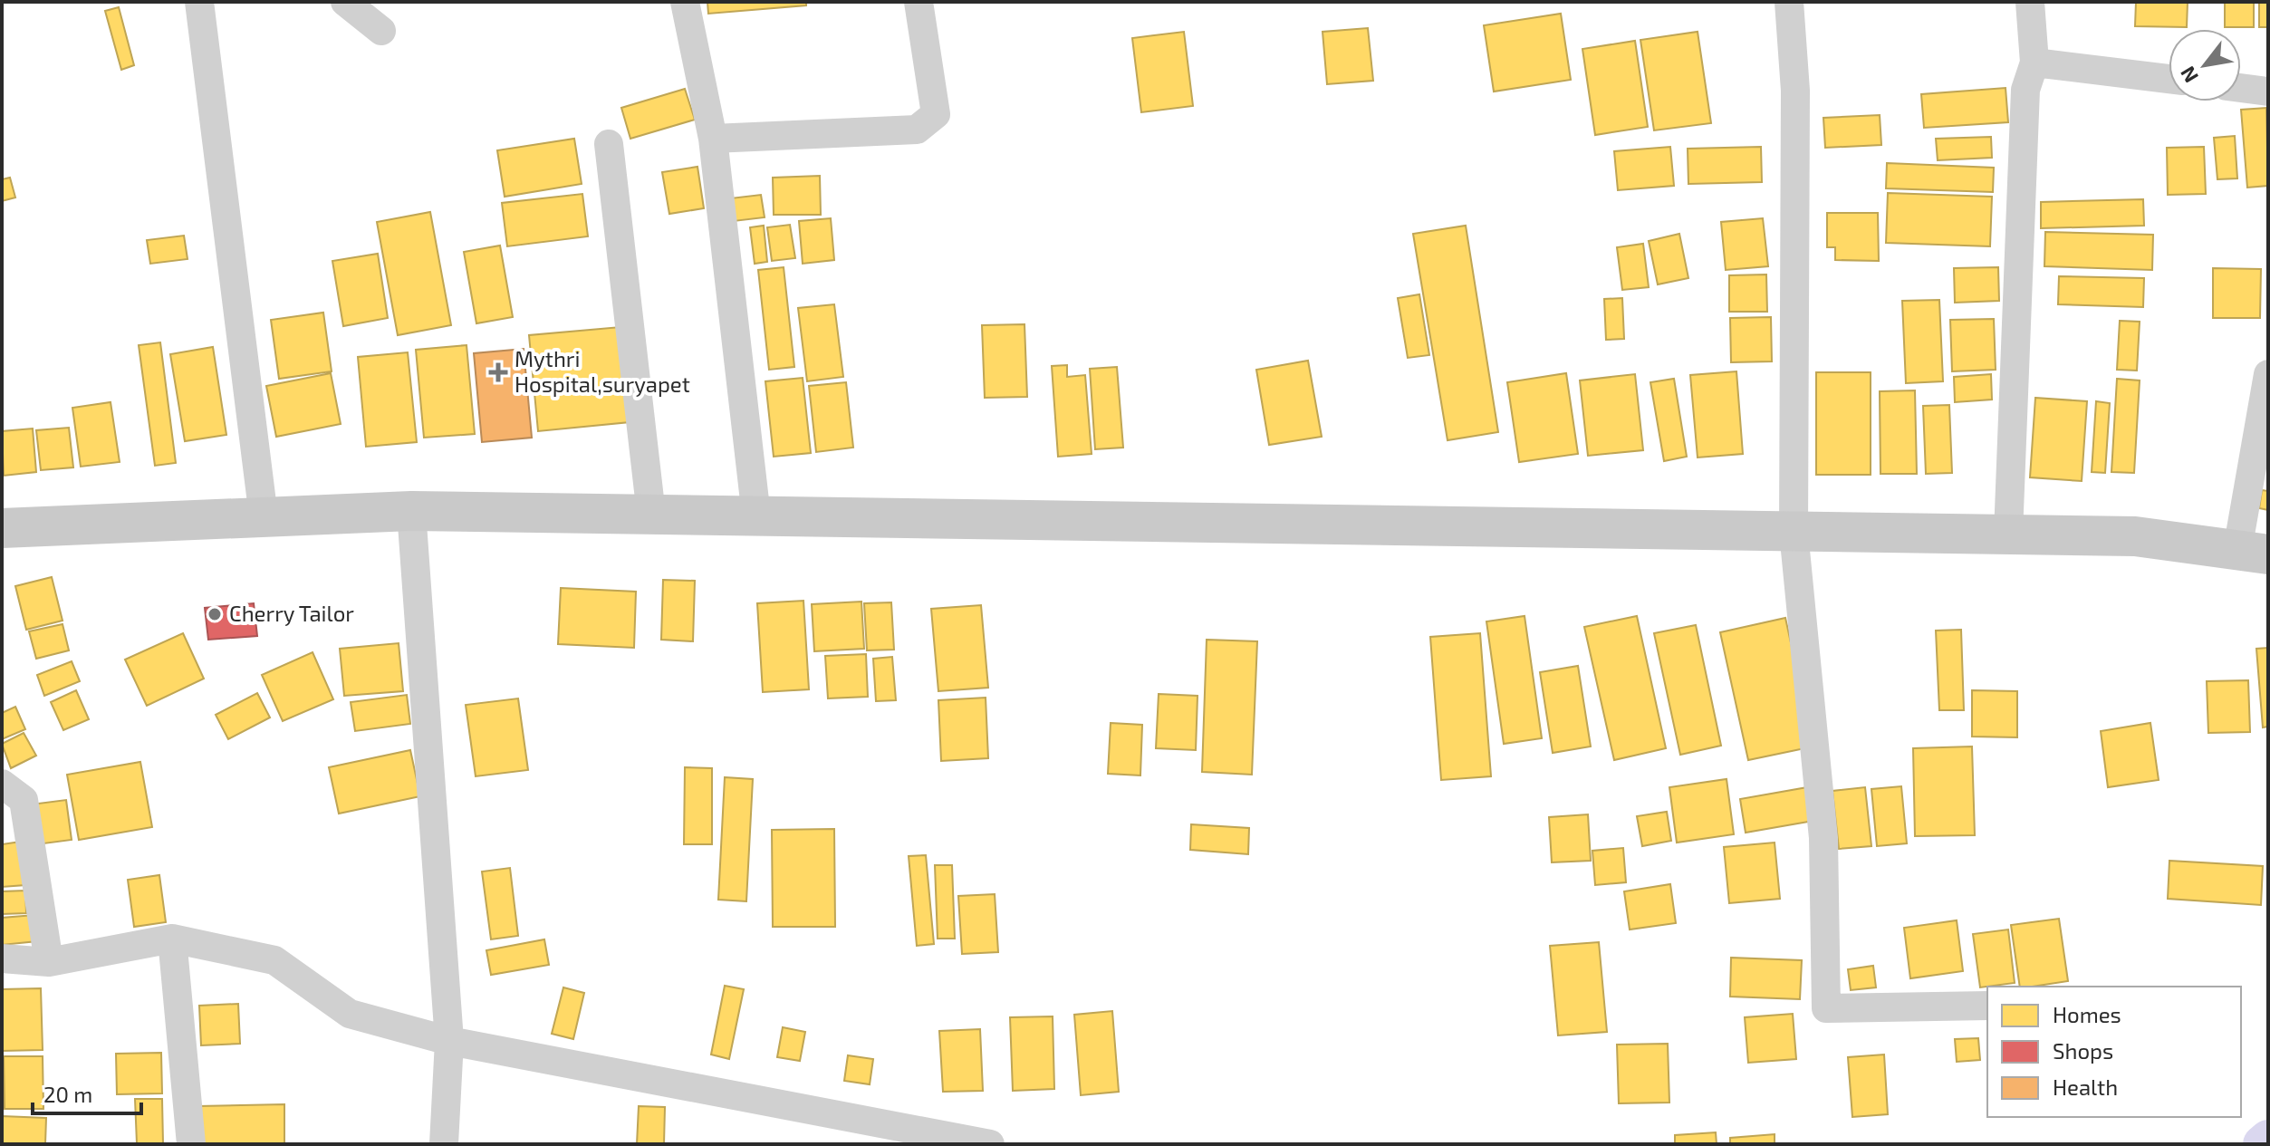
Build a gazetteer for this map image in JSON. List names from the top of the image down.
{
  "places": {
    "health": ["Mythri Hospital,suryapet"],
    "other": ["Cherry Tailor"]
  },
  "legend": ["Homes", "Shops", "Health"],
  "scale_bar": "20 m",
  "north": "bottom left"
}
